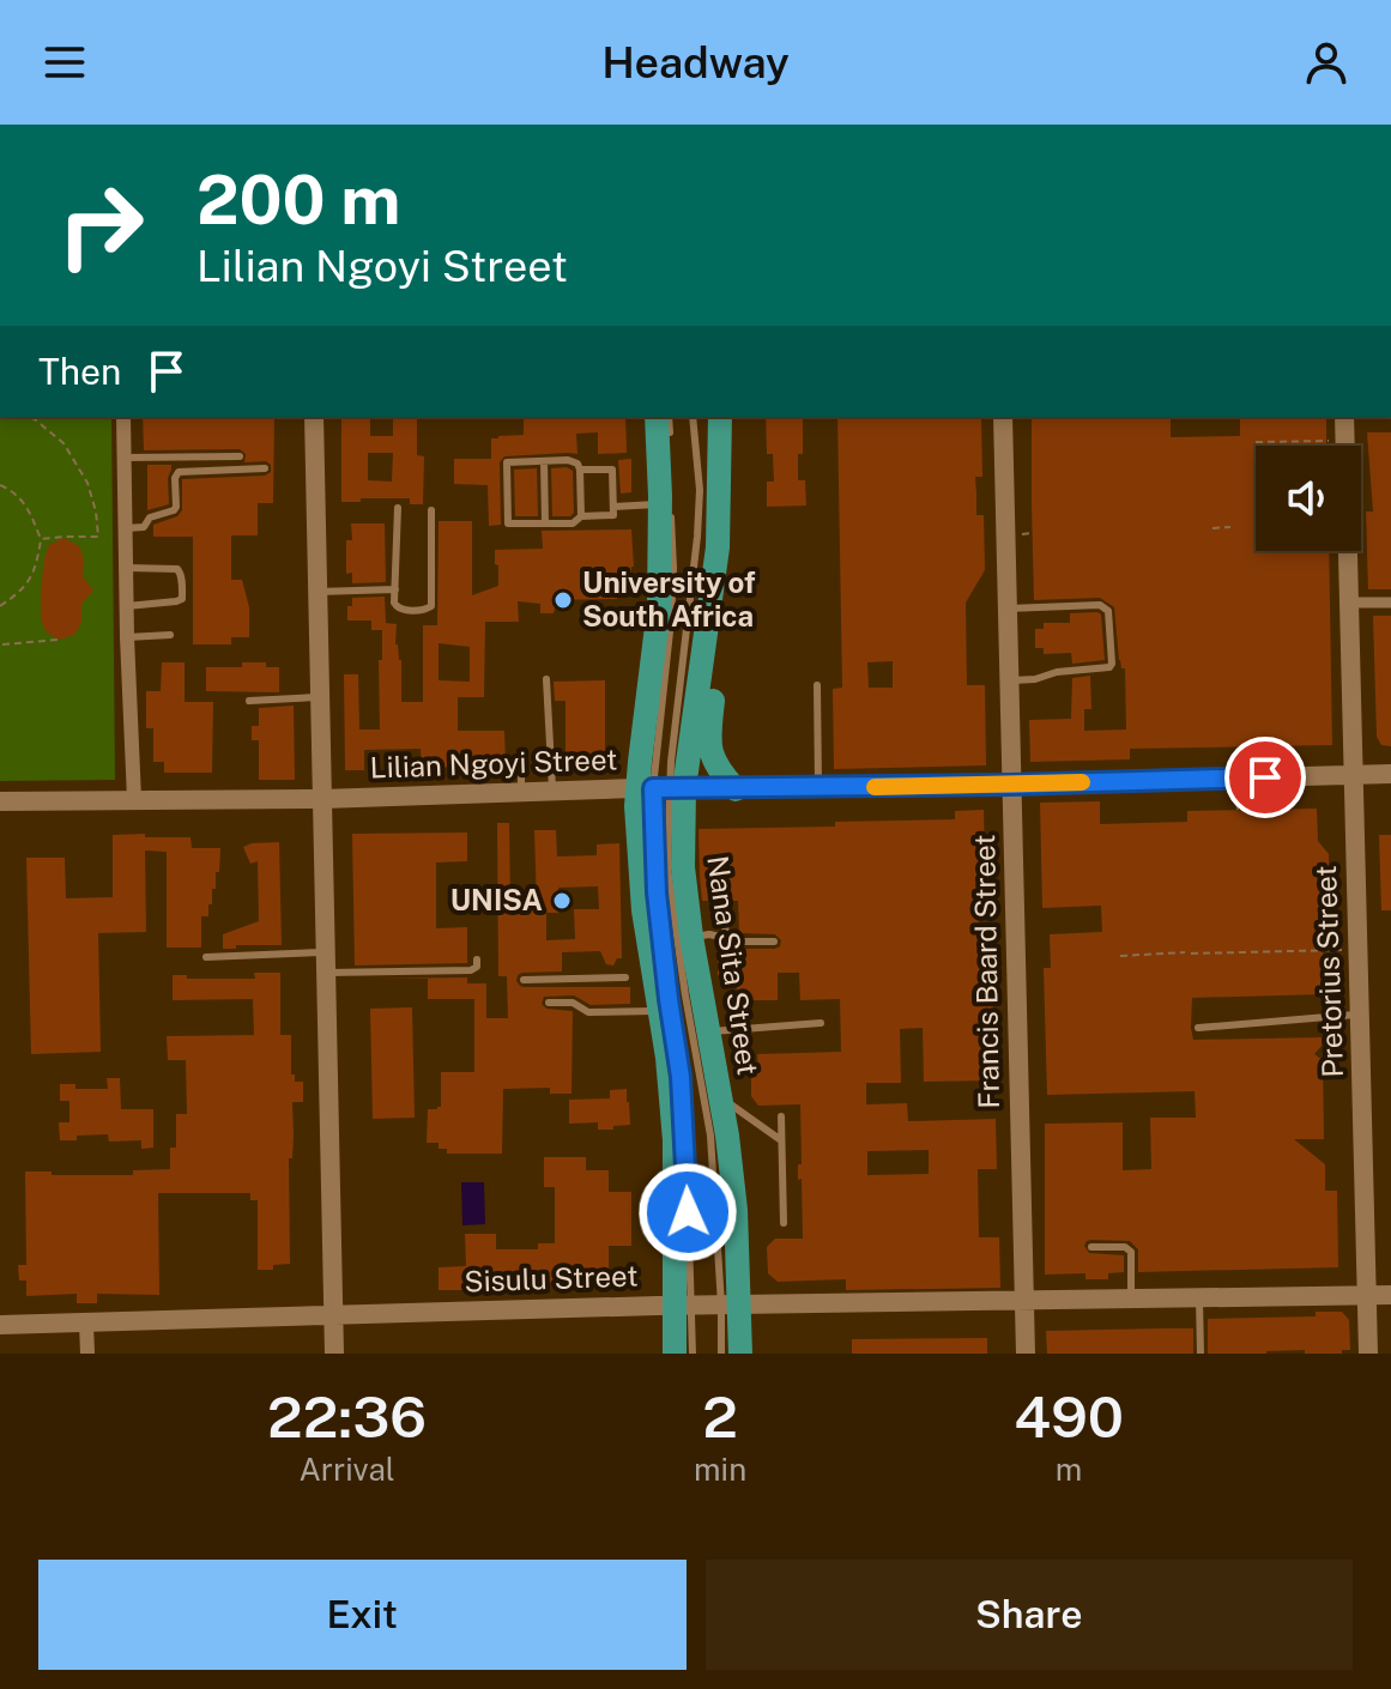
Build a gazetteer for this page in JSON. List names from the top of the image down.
{
  "streets": {
    "main road": ["Nana Sita Street"],
    "street": [
      "Lilian Ngoyi Street",
      "Francis Baard Street",
      "Pretorius Street",
      "Sisulu Street"
    ]
  },
  "crossings": [
    ["Lilian Ngoyi Street", "Nana Sita Street"],
    ["Lilian Ngoyi Street", "Francis Baard Street"],
    ["Lilian Ngoyi Street", "Pretorius Street"],
    ["Nana Sita Street", "Sisulu Street"],
    ["Francis Baard Street", "Sisulu Street"],
    ["Pretorius Street", "Sisulu Street"]
  ],
  "places": ["University of South Africa", "UNISA"],
  "page": {
    "header": "Headway",
    "turn": ["200 m", "Lilian Ngoyi Street"],
    "then": "Then",
    "eta": [
      "22:36",
      "Arrival",
      "2",
      "min",
      "490",
      "m"
    ],
    "buttons": ["Exit", "Share"]
  }
}
